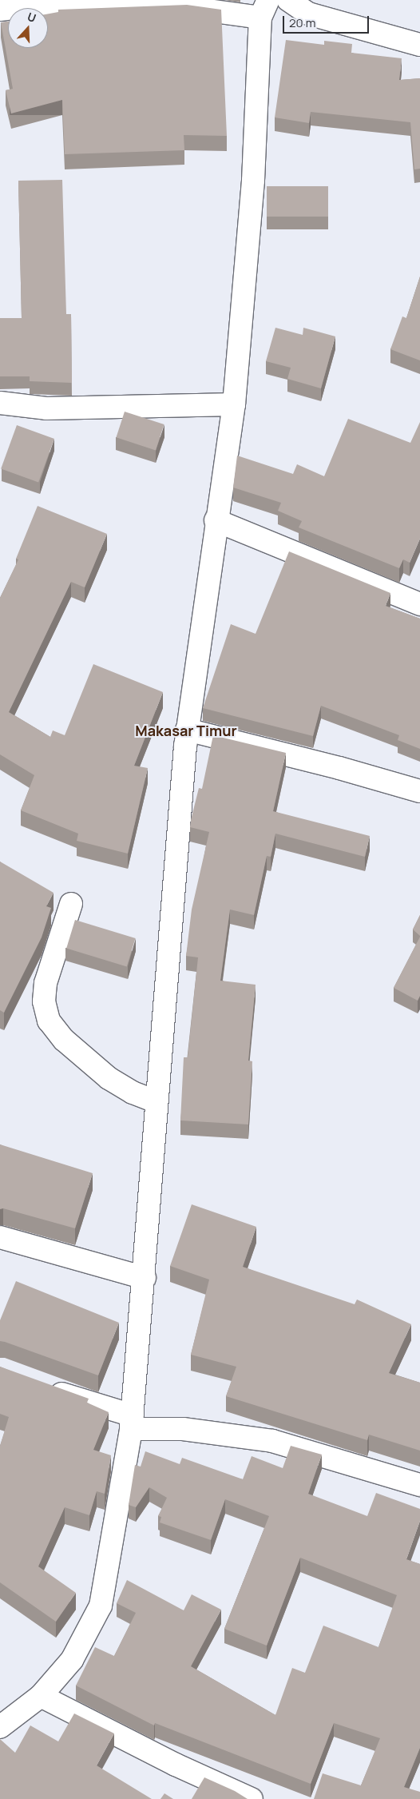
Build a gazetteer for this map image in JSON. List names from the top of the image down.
{
  "districts": ["Makasar Timur"],
  "scale_bar": "20 m",
  "north": "top"
}
